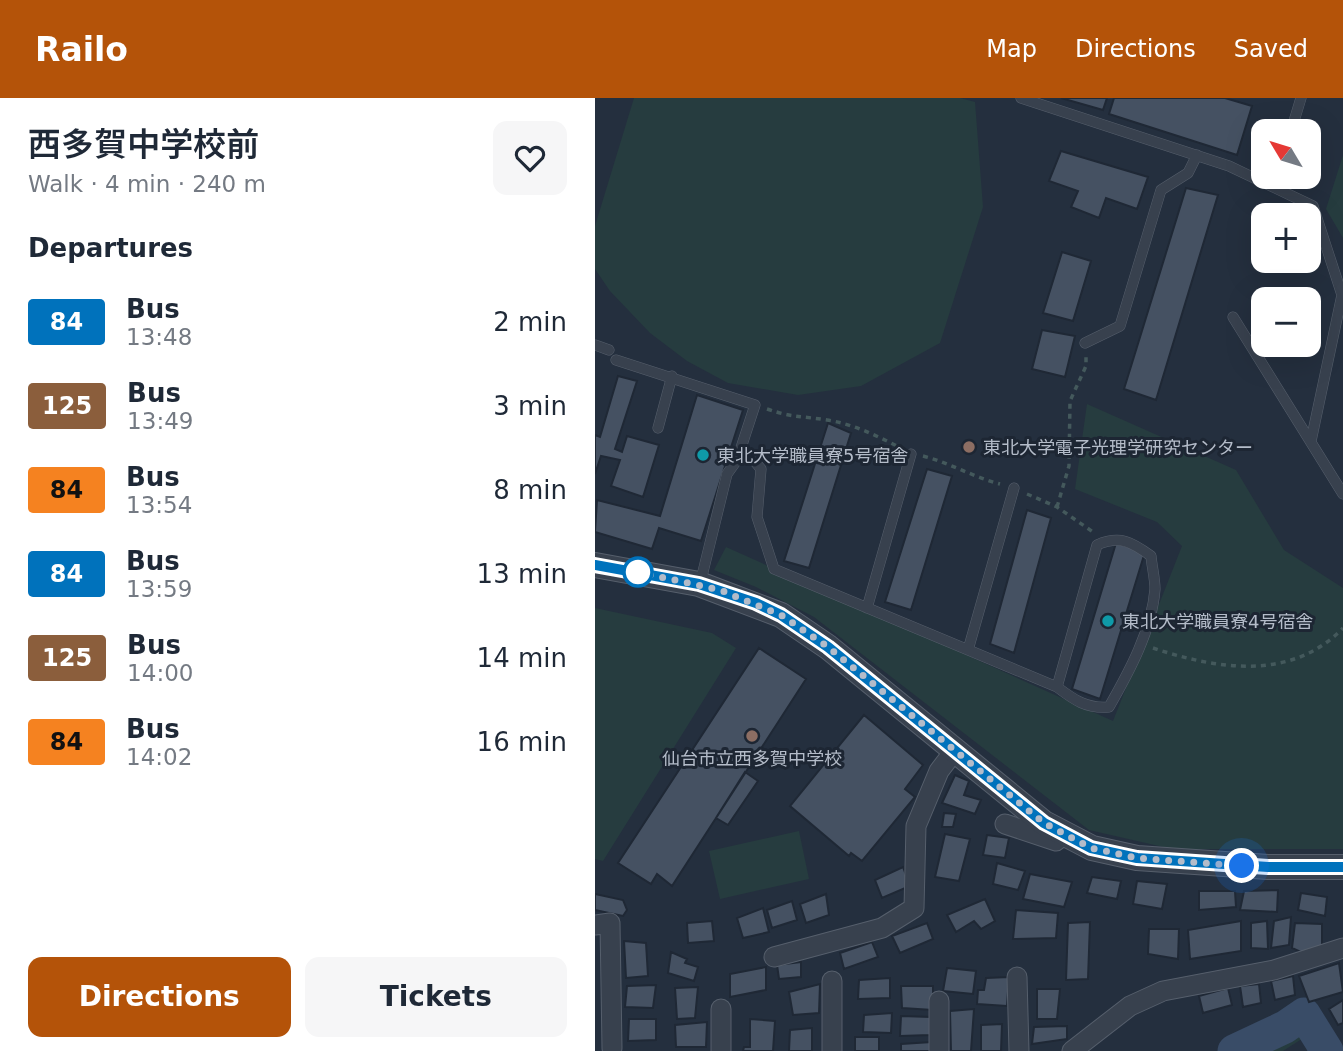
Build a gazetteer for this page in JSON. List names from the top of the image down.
{
  "places": [
    "東北大学電子光理学研究センター",
    "東北大学職員寮5号宿舎",
    "東北大学職員寮4号宿舎",
    "仙台市立西多賀中学校"
  ],
  "lines": ["bus line 84"],
  "north": "top left",
  "page": {
    "header": "Railo",
    "nav": ["Map", "Directions", "Saved"],
    "heading": [
      ["西多賀中学校前", "Walk · 4 min · 240 m"],
      "Departures"
    ],
    "map_buttons": ["+", "−"],
    "list": [
      {
        "mark": "84",
        "name": "Bus",
        "note": "13:48",
        "value": "2 min"
      },
      {
        "mark": "125",
        "name": "Bus",
        "note": "13:49",
        "value": "3 min"
      },
      {
        "mark": "84",
        "name": "Bus",
        "note": "13:54",
        "value": "8 min"
      },
      {
        "mark": "84",
        "name": "Bus",
        "note": "13:59",
        "value": "13 min"
      },
      {
        "mark": "125",
        "name": "Bus",
        "note": "14:00",
        "value": "14 min"
      },
      {
        "mark": "84",
        "name": "Bus",
        "note": "14:02",
        "value": "16 min"
      }
    ],
    "buttons": ["Directions", "Tickets"]
  }
}
